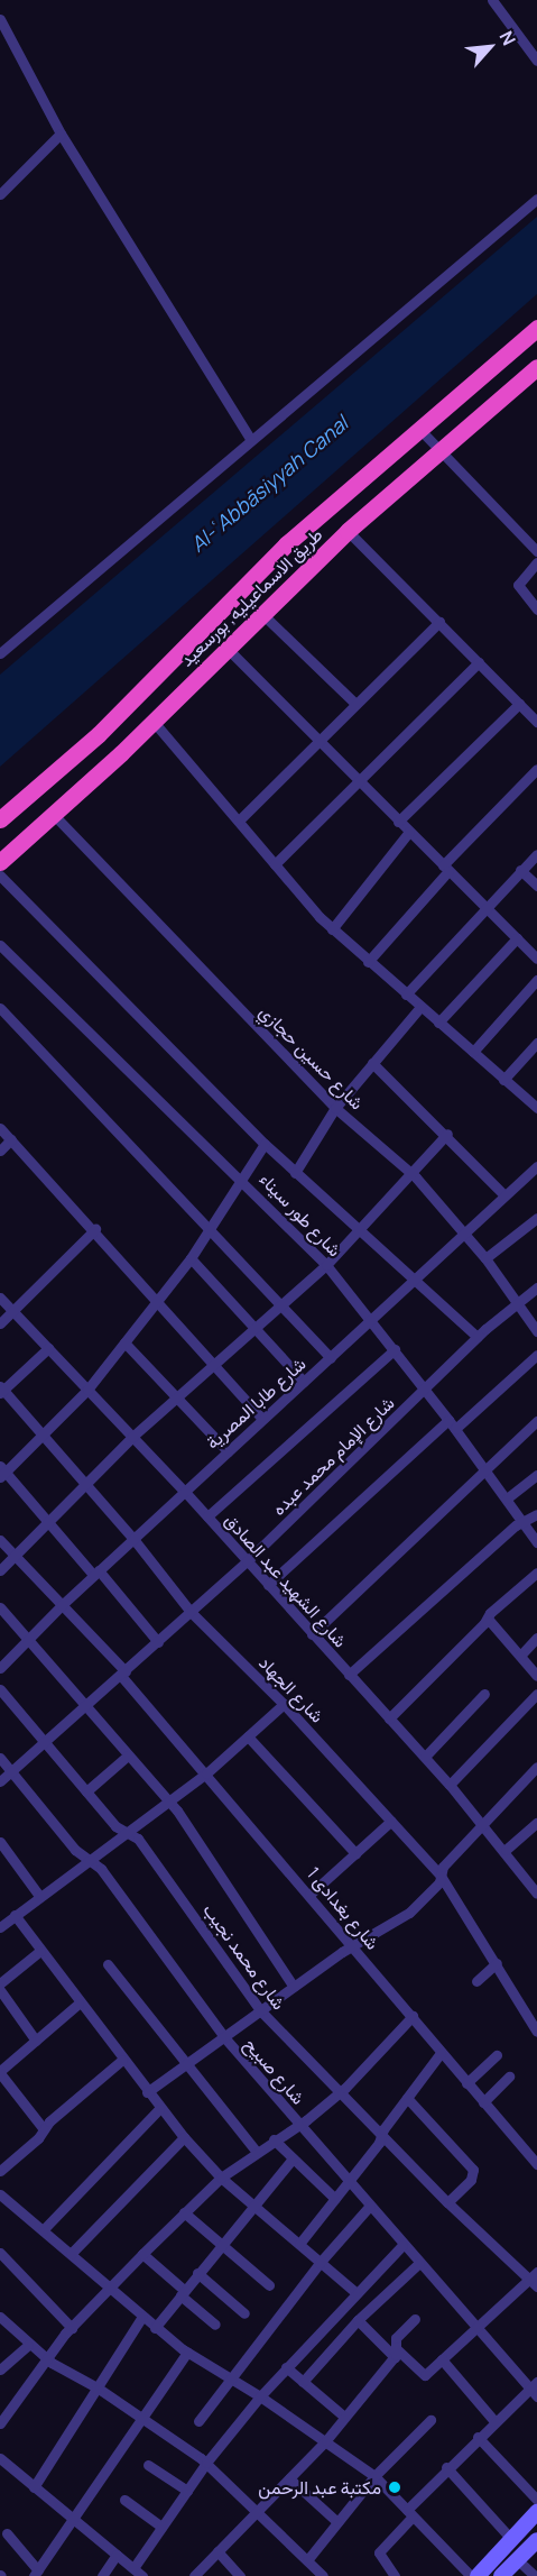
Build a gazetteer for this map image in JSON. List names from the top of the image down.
{
  "streets": {
    "highway": ["طريق الاسماعيليه, بورسعيد"],
    "street": [
      "شارع حسين حجازي",
      "شارع طور سيناء",
      "شارع طابا المصرية",
      "شارع الإمام محمد عبده",
      "شارع الشهيد عبد الصادق",
      "شارع الجهاد",
      "شارع بغدادى 1",
      "شارع محمد نجيب",
      "شارع صبيح"
    ]
  },
  "crossings": [
    ["طريق الاسماعيليه, بورسعيد", "شارع حسين حجازي"],
    ["شارع حسين حجازي", "شارع طابا المصرية"],
    ["شارع حسين حجازي", "شارع الإمام محمد عبده"],
    ["شارع طور سيناء", "شارع طابا المصرية"],
    ["شارع طور سيناء", "شارع الإمام محمد عبده"],
    ["شارع طابا المصرية", "شارع الشهيد عبد الصادق"],
    ["شارع طابا المصرية", "شارع الجهاد"],
    ["شارع طابا المصرية", "شارع بغدادى 1"],
    ["شارع الإمام محمد عبده", "شارع الشهيد عبد الصادق"],
    ["شارع الإمام محمد عبده", "شارع الجهاد"],
    ["شارع الإمام محمد عبده", "شارع بغدادى 1"],
    ["شارع الإمام محمد عبده", "شارع محمد نجيب"],
    ["شارع الإمام محمد عبده", "شارع صبيح"]
  ],
  "water": ["Al-ʿAbbāsiyyah Canal"],
  "places": ["مكتبة عبد الرحمن"],
  "north": "top right"
}
